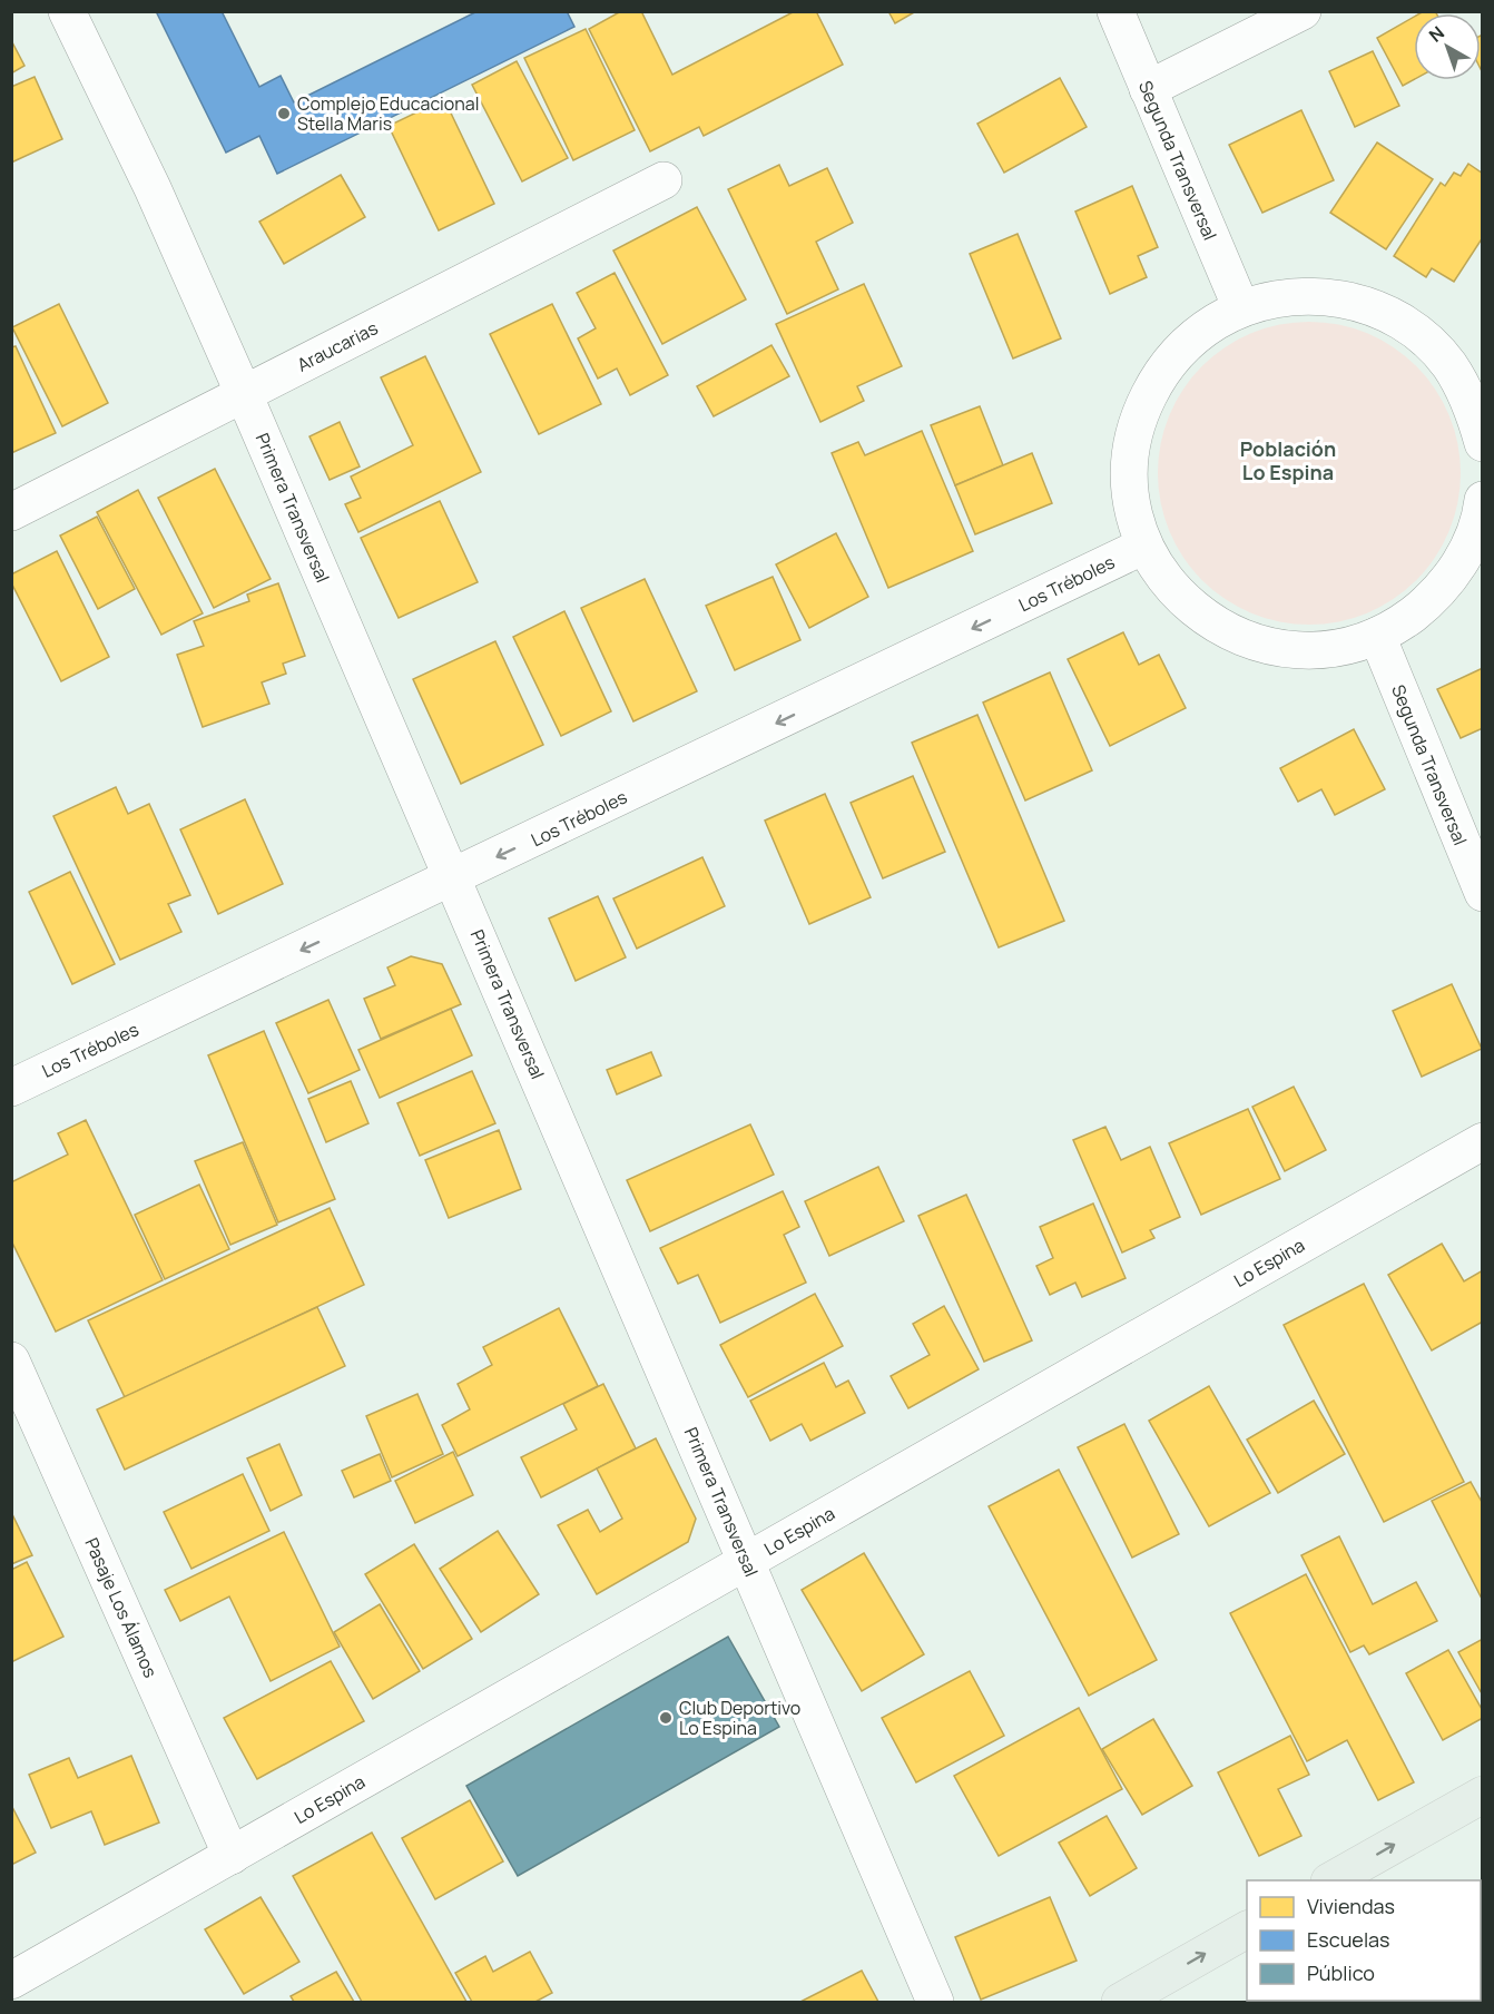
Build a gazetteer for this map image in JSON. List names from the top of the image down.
{
  "streets": {
    "street": [
      "Segunda Transversal",
      "Araucarias",
      "Primera Transversal",
      "Los Tréboles",
      "Lo Espina",
      "Pasaje Los Álamos"
    ]
  },
  "crossings": [
    ["Araucarias", "Primera Transversal"],
    ["Primera Transversal", "Los Tréboles"],
    ["Primera Transversal", "Lo Espina"],
    ["Lo Espina", "Pasaje Los Álamos"]
  ],
  "one_way": ["Los Tréboles"],
  "districts": ["Población Lo Espina"],
  "places": ["Complejo Educacional Stella Maris", "Club Deportivo Lo Espina"],
  "legend": ["Viviendas", "Escuelas", "Público"],
  "north": "top left"
}
